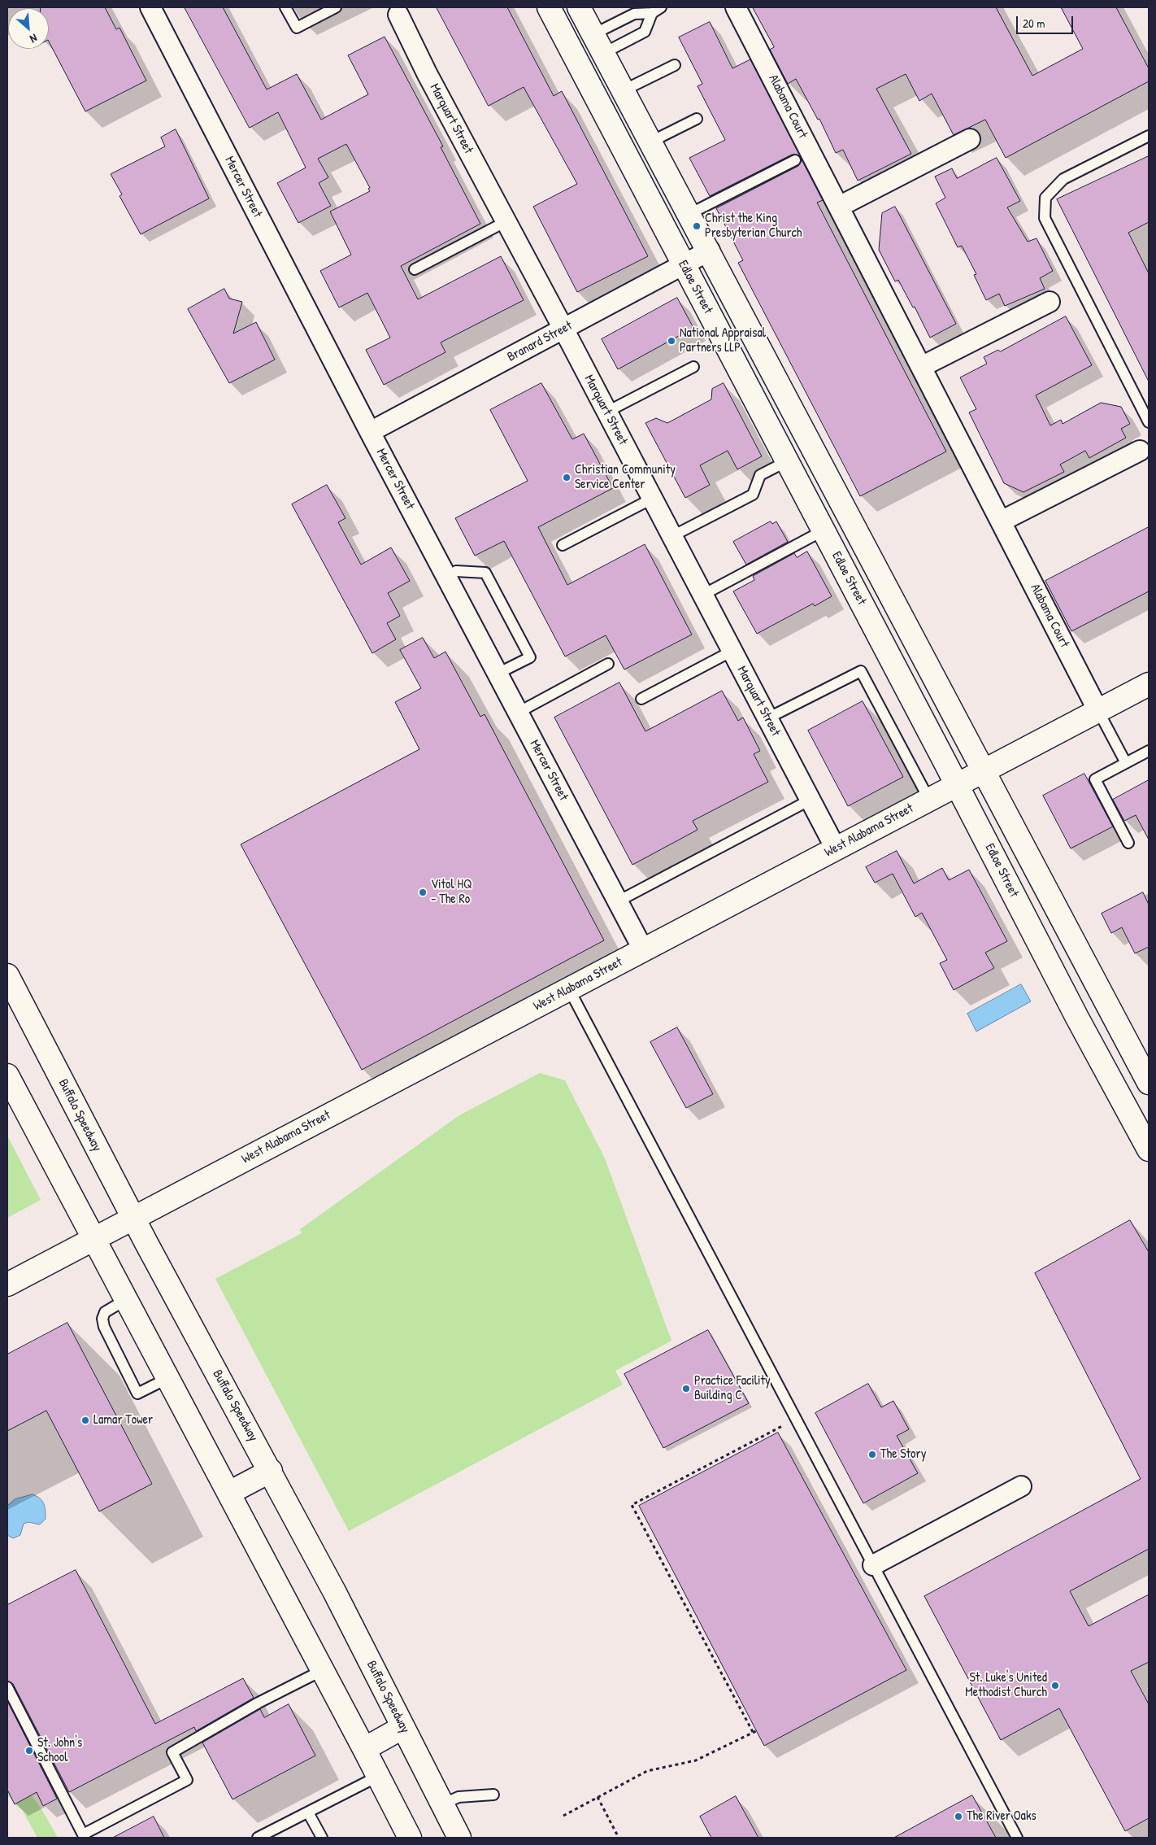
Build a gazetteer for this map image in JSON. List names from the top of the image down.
{
  "streets": {
    "main road": ["Edloe Street", "West Alabama Street", "Buffalo Speedway"],
    "street": [
      "Alabama Court",
      "Marquart Street",
      "Mercer Street",
      "Branard Street"
    ]
  },
  "crossings": [
    ["Alabama Court", "West Alabama Street"],
    ["Marquart Street", "Branard Street"],
    ["Marquart Street", "West Alabama Street"],
    ["Mercer Street", "Branard Street"],
    ["Mercer Street", "West Alabama Street"],
    ["Edloe Street", "Branard Street"],
    ["Edloe Street", "West Alabama Street"],
    ["West Alabama Street", "Buffalo Speedway"]
  ],
  "places": [
    "Christ the King Presbyterian Church",
    "National Appraisal Partners LLP",
    "Christian Community Service Center",
    "Vitol HQ - The Ro",
    "Practice Facility Building C",
    "Lamar Tower",
    "The Story",
    "St. Luke's United Methodist Church",
    "St. John's School",
    "The River Oaks"
  ],
  "scale_bar": "20 m",
  "north": "bottom right"
}
